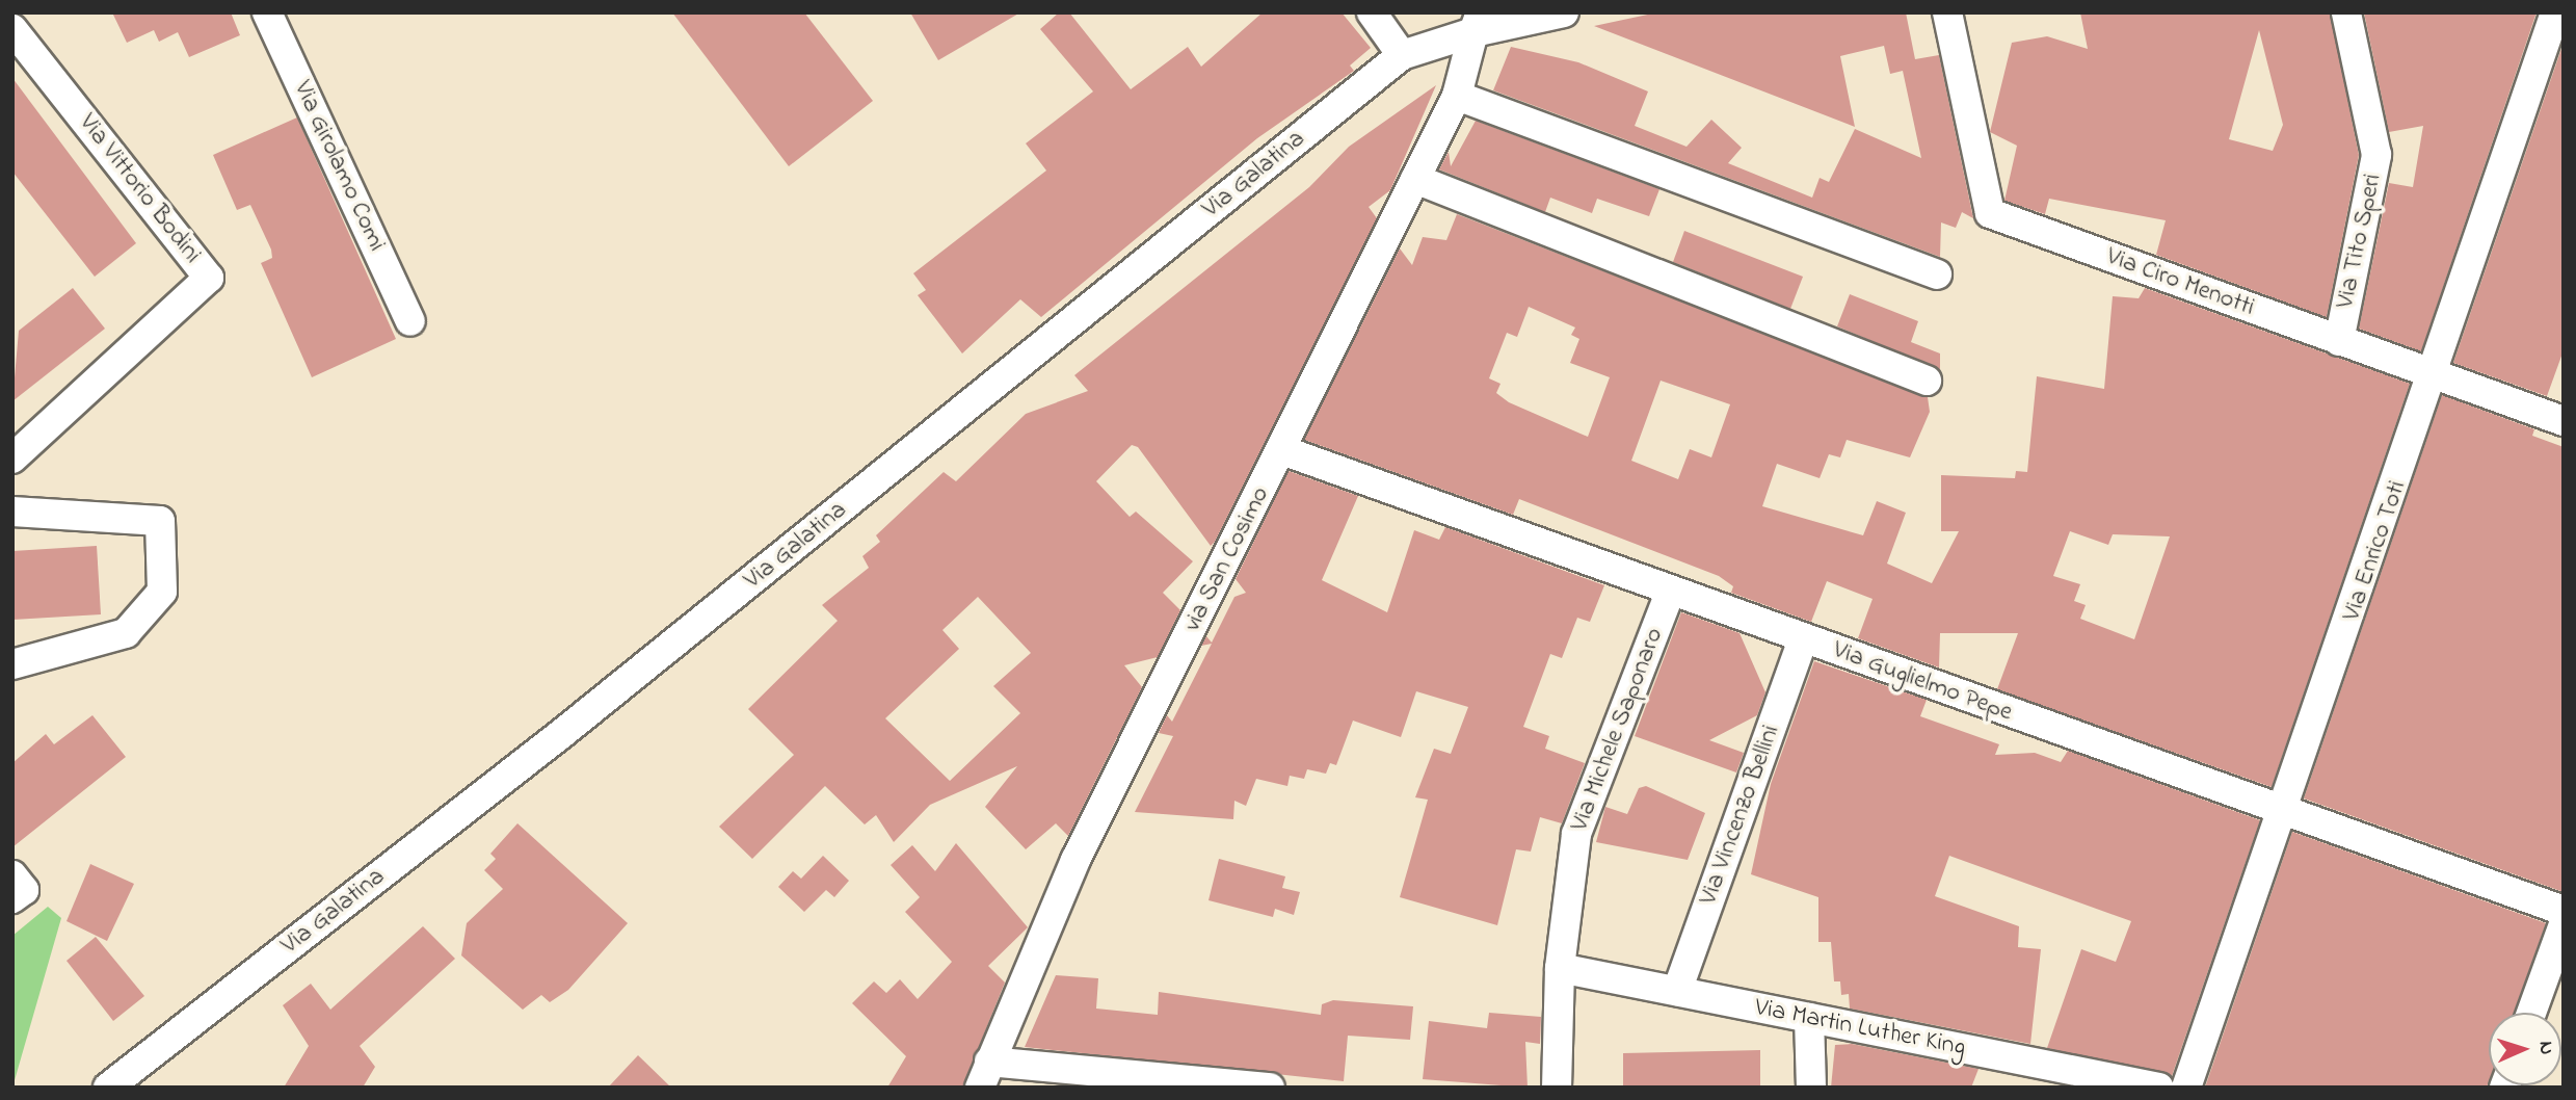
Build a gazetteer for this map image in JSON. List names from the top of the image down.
{
  "streets": {
    "street": [
      "Via Girolamo Comi",
      "Via Galatina",
      "Via Vittorio Bodini",
      "Via Tito Speri",
      "Via Ciro Menotti",
      "Via Enrico Toti",
      "via San Cosimo",
      "Via Guglielmo Pepe",
      "Via Michele Saponaro",
      "Via Vincenzo Bellini",
      "Via Martin Luther King"
    ]
  },
  "crossings": [
    ["Via Galatina", "via San Cosimo"],
    ["Via Tito Speri", "Via Ciro Menotti"],
    ["Via Ciro Menotti", "Via Enrico Toti"],
    ["Via Enrico Toti", "Via Guglielmo Pepe"],
    ["via San Cosimo", "Via Guglielmo Pepe"],
    ["Via Guglielmo Pepe", "Via Michele Saponaro"],
    ["Via Guglielmo Pepe", "Via Vincenzo Bellini"],
    ["Via Michele Saponaro", "Via Martin Luther King"],
    ["Via Vincenzo Bellini", "Via Martin Luther King"]
  ],
  "north": "right"
}
